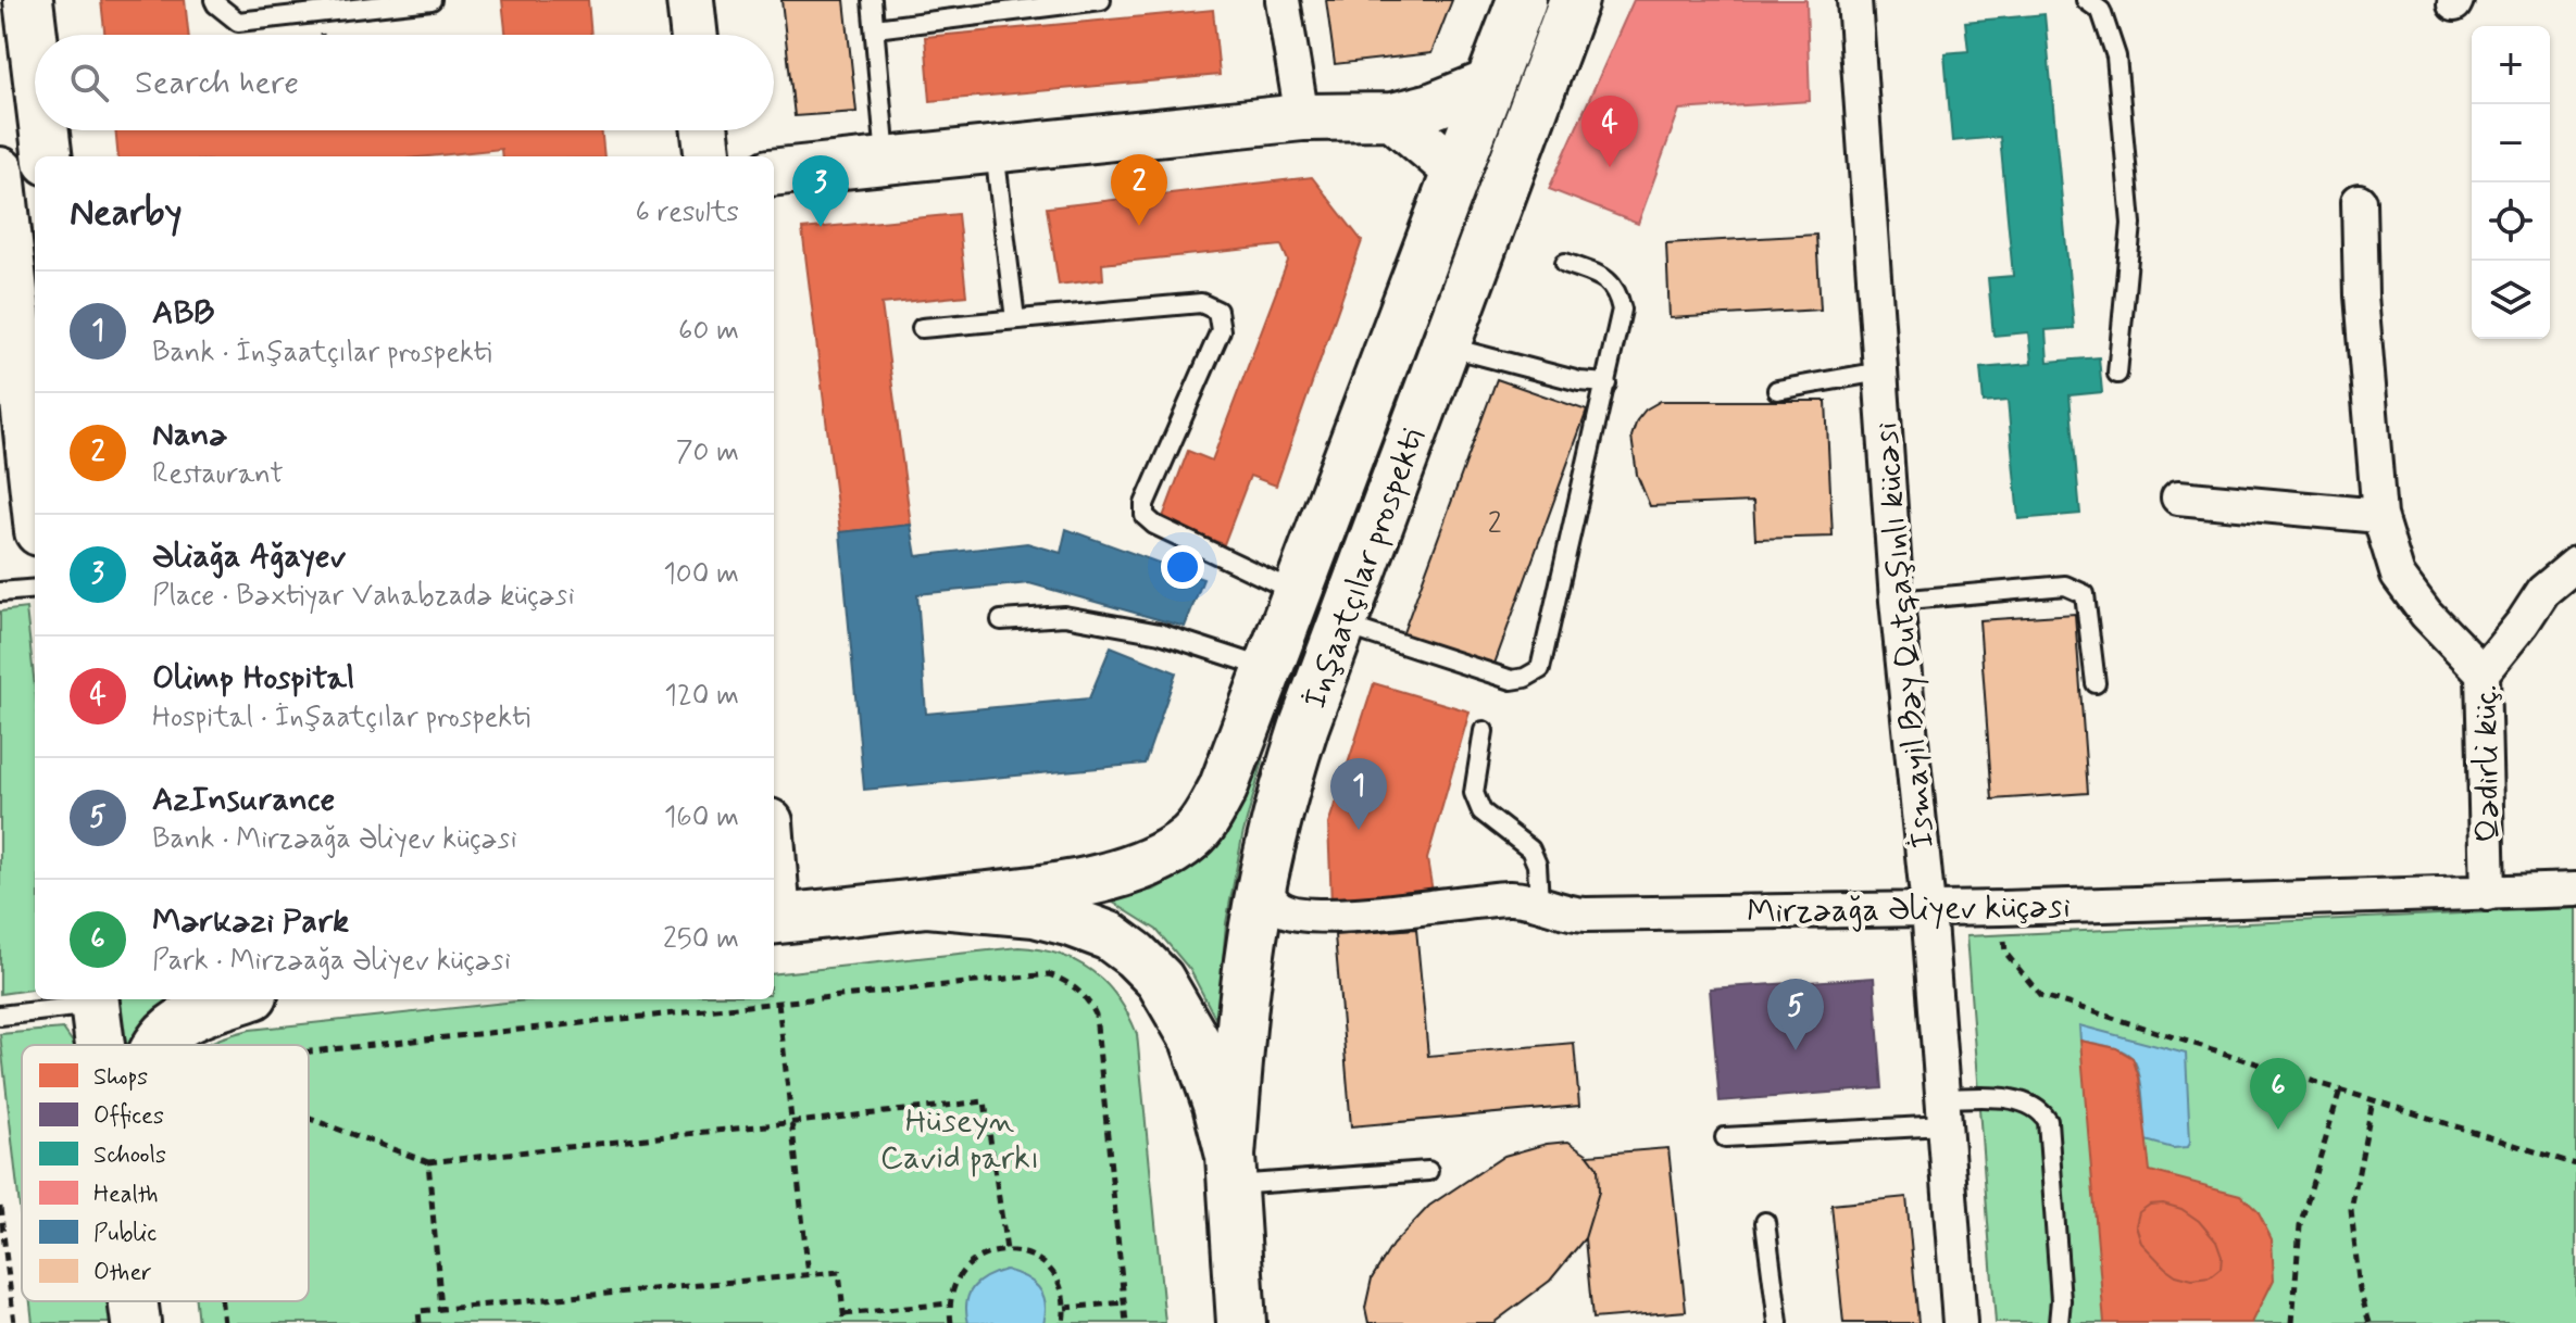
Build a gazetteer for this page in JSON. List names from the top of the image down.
{
  "streets": {
    "main road": ["İnşaatçılar prospekti"],
    "street": ["İsmayil Bəy Qutqaşınlı kücəsi", "Qədirli küç.", "Mirzəağa Əliyev küçəsi"]
  },
  "crossings": [
    ["İnşaatçılar prospekti", "Mirzəağa Əliyev küçəsi"],
    ["İsmayil Bəy Qutqaşınlı kücəsi", "Mirzəağa Əliyev küçəsi"],
    ["Qədirli küç.", "Mirzəağa Əliyev küçəsi"]
  ],
  "parks": ["Hüseyn Cavid parkı"],
  "house_numbers": ["2"],
  "legend": [
    "Shops",
    "Offices",
    "Schools",
    "Health",
    "Public",
    "Other"
  ],
  "page": {
    "map_buttons": ["+", "−"],
    "search": "Search here",
    "pins": [
      "4",
      "2",
      "3",
      "1",
      "5",
      "6"
    ],
    "heading": ["Nearby", "6 results"],
    "list": [
      {
        "mark": "1",
        "name": "ABB",
        "note": "Bank · İnşaatçılar prospekti",
        "value": "60 m"
      },
      {
        "mark": "2",
        "name": "Nanə",
        "note": "Restaurant",
        "value": "70 m"
      },
      {
        "mark": "3",
        "name": "Əliağa Ağayev",
        "note": "Place · Bəxtiyar Vahabzadə küçəsi",
        "value": "100 m"
      },
      {
        "mark": "4",
        "name": "Olimp Hospital",
        "note": "Hospital · İnşaatçılar prospekti",
        "value": "120 m"
      },
      {
        "mark": "5",
        "name": "AzInsurance",
        "note": "Bank · Mirzəağa Əliyev küçəsi",
        "value": "160 m"
      },
      {
        "mark": "6",
        "name": "Mərkəzi Park",
        "note": "Park · Mirzəağa Əliyev küçəsi",
        "value": "250 m"
      }
    ]
  }
}
